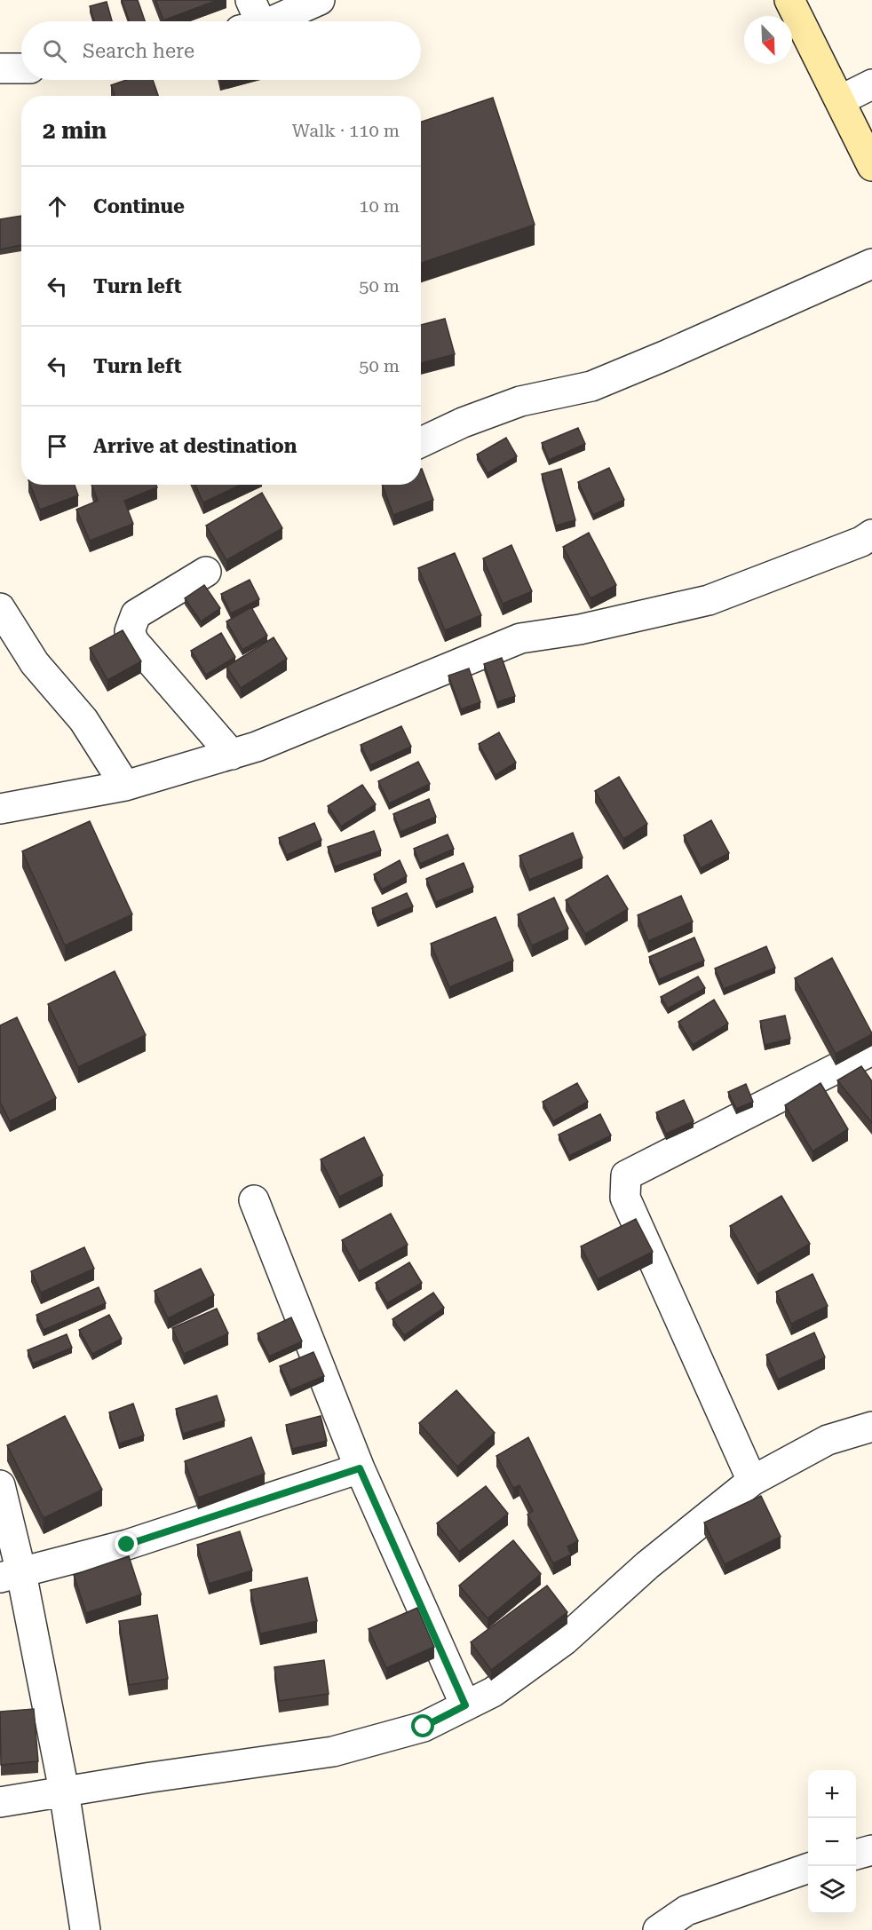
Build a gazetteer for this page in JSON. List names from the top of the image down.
{
  "north": "bottom right",
  "page": {
    "search": "Search here",
    "heading": ["2 min", "Walk · 110 m"],
    "list": [
      ["Continue", "10 m"],
      ["Turn left", "50 m"],
      ["Turn left", "50 m"],
      "Arrive at destination"
    ],
    "map_buttons": ["+", "−"]
  }
}
